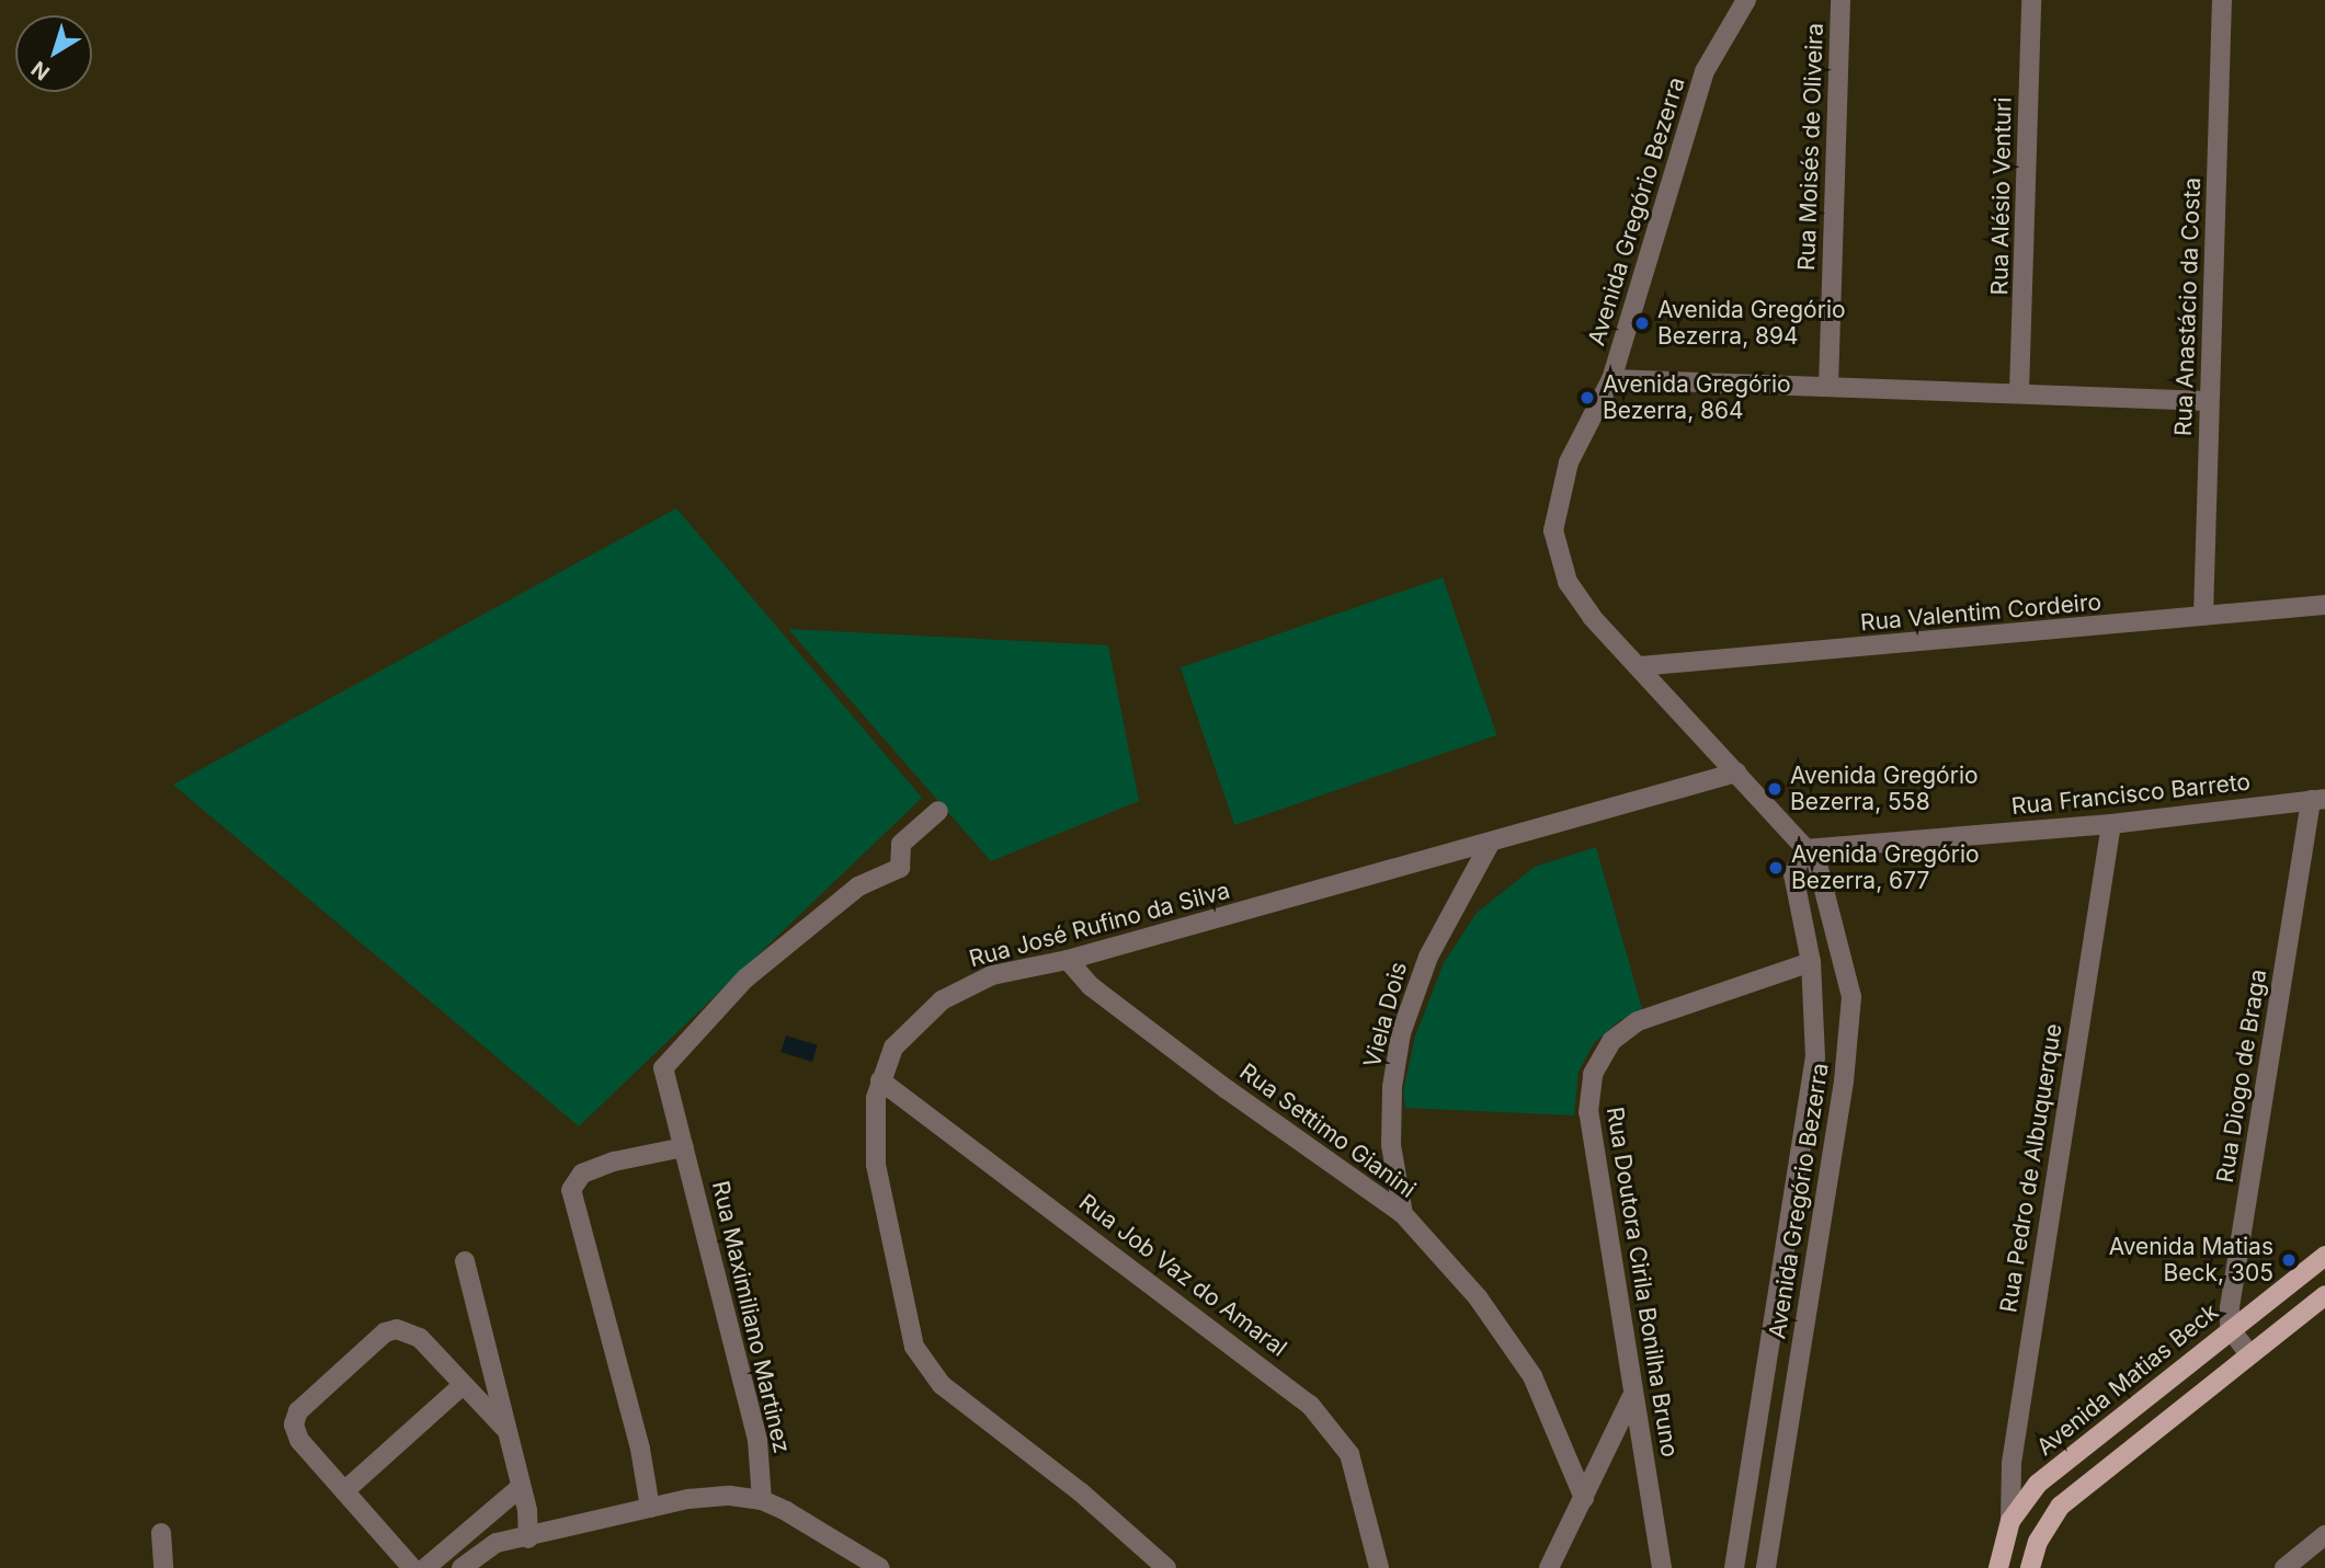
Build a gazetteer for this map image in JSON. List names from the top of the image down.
{
  "streets": {
    "main road": ["Avenida Matias Beck"],
    "street": [
      "Rua Moisés de Oliveira",
      "Rua Alésio Venturi",
      "Avenida Gregório Bezerra",
      "Rua Anastácio da Costa",
      "Rua Valentim Cordeiro",
      "Rua Francisco Barreto",
      "Rua José Rufino da Silva",
      "Viela Dois",
      "Rua Diogo de Braga",
      "Rua Settimo Gianini",
      "Rua Pedro de Albuquerque",
      "Rua Job Vaz do Amaral",
      "Rua Doutora Cirila Bonilha Bruno",
      "Rua Maximiliano Martinez"
    ]
  },
  "crossings": [
    ["Avenida Gregório Bezerra", "Rua Valentim Cordeiro"],
    ["Avenida Gregório Bezerra", "Rua Francisco Barreto"],
    ["Avenida Gregório Bezerra", "Rua José Rufino da Silva"],
    ["Avenida Gregório Bezerra", "Rua Doutora Cirila Bonilha Bruno"],
    ["Rua Anastácio da Costa", "Rua Valentim Cordeiro"],
    ["Rua Francisco Barreto", "Rua Diogo de Braga"],
    ["Rua Francisco Barreto", "Rua Pedro de Albuquerque"],
    ["Rua José Rufino da Silva", "Viela Dois"],
    ["Rua José Rufino da Silva", "Rua Settimo Gianini"],
    ["Rua José Rufino da Silva", "Rua Job Vaz do Amaral"],
    ["Viela Dois", "Rua Settimo Gianini"],
    ["Rua Diogo de Braga", "Avenida Matias Beck"],
    ["Rua Pedro de Albuquerque", "Avenida Matias Beck"]
  ],
  "places": [
    "Avenida Gregório Bezerra, 894",
    "Avenida Gregório Bezerra, 864",
    "Avenida Gregório Bezerra, 558",
    "Avenida Gregório Bezerra, 677",
    "Avenida Matias Beck, 305"
  ],
  "north": "bottom left"
}
